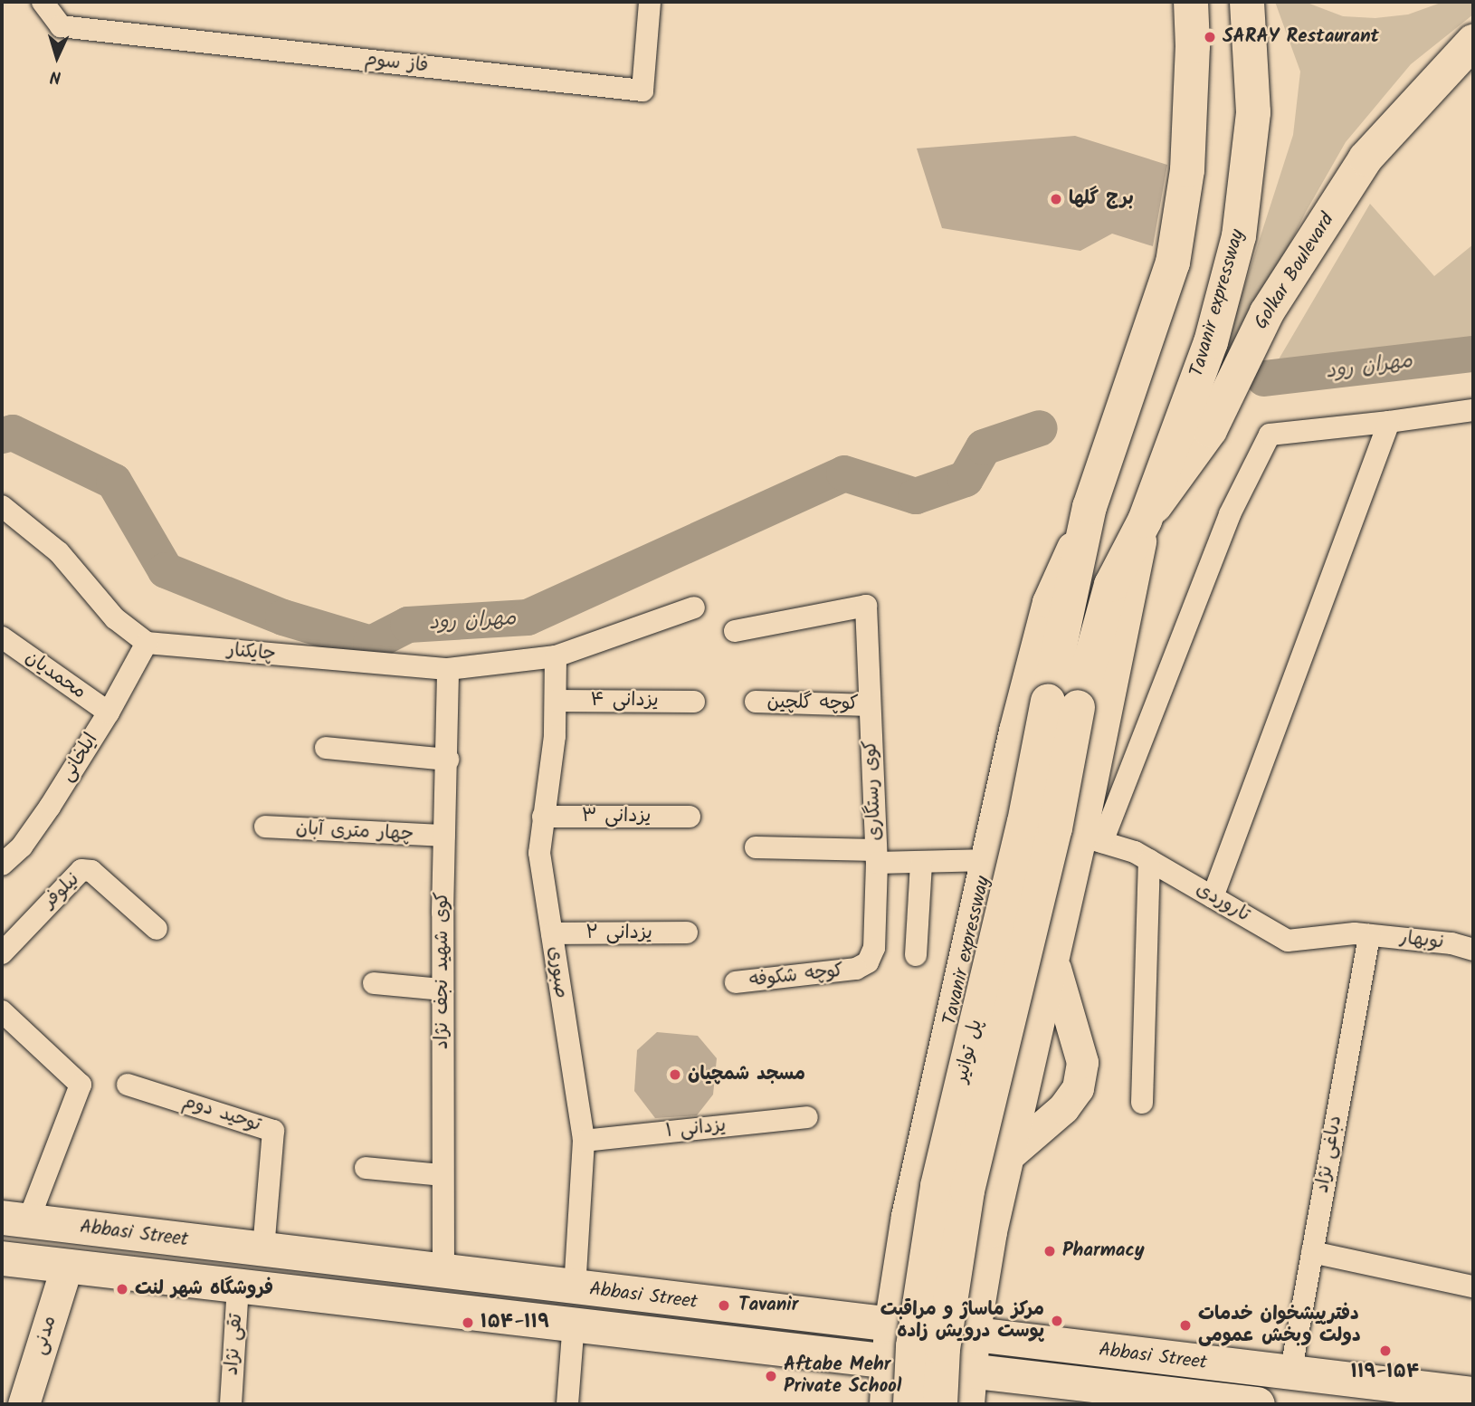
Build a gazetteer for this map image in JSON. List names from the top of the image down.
{
  "streets": {
    "main road": [
      "Golkar Boulevard",
      "Tavanir expressway",
      "پل توانیر",
      "Abbasi Street"
    ],
    "street": [
      "فاز سوم",
      "چایکنار",
      "محمدیان",
      "یزدانی ۴",
      "کوچه گلچین",
      "ایلخانی",
      "کوی رستگاری",
      "یزدانی ۳",
      "چهار متری آبان",
      "نیلوفر",
      "تاروردی",
      "یزدانی ۲",
      "نوبهار",
      "کوی شهید نجف نژاد",
      "صبوری",
      "کوچه شکوفه",
      "توحید دوم",
      "یزدانی ۱",
      "دباغی نژاد",
      "مدنی",
      "تقی نژاد"
    ]
  },
  "crossings": [
    ["Golkar Boulevard", "Tavanir expressway"],
    ["Tavanir expressway", "کوی رستگاری"],
    ["Tavanir expressway", "تاروردی"],
    ["Tavanir expressway", "پل توانیر"],
    ["Tavanir expressway", "Abbasi Street"],
    ["چایکنار", "ایلخانی"],
    ["چایکنار", "کوی شهید نجف نژاد"],
    ["چایکنار", "صبوری"],
    ["محمدیان", "ایلخانی"],
    ["یزدانی ۴", "صبوری"],
    ["کوچه گلچین", "کوی رستگاری"],
    ["کوی رستگاری", "کوچه شکوفه"],
    ["یزدانی ۳", "صبوری"],
    ["چهار متری آبان", "کوی شهید نجف نژاد"],
    ["تاروردی", "نوبهار"],
    ["تاروردی", "دباغی نژاد"],
    ["یزدانی ۲", "صبوری"],
    ["نوبهار", "دباغی نژاد"],
    ["کوی شهید نجف نژاد", "Abbasi Street"],
    ["صبوری", "یزدانی ۱"],
    ["صبوری", "Abbasi Street"],
    ["توحید دوم", "Abbasi Street"],
    ["دباغی نژاد", "Abbasi Street"],
    ["Abbasi Street", "مدنی"],
    ["Abbasi Street", "تقی نژاد"]
  ],
  "water": ["مهران رود"],
  "places": [
    "SARAY Restaurant",
    "برج گلها",
    "مسجد شمچیان",
    "Pharmacy",
    "فروشگاه شهر لنت",
    "Tavanir",
    "مرکز ماساژ و مراقبت پوست درویش زاده",
    "۱۵۴-۱۱۹",
    "دفترپیشخوان خدمات دولت وبخش عمومی",
    "۱۱۹-۱۵۴",
    "Aftabe Mehr Private School"
  ],
  "north": "bottom"
}
